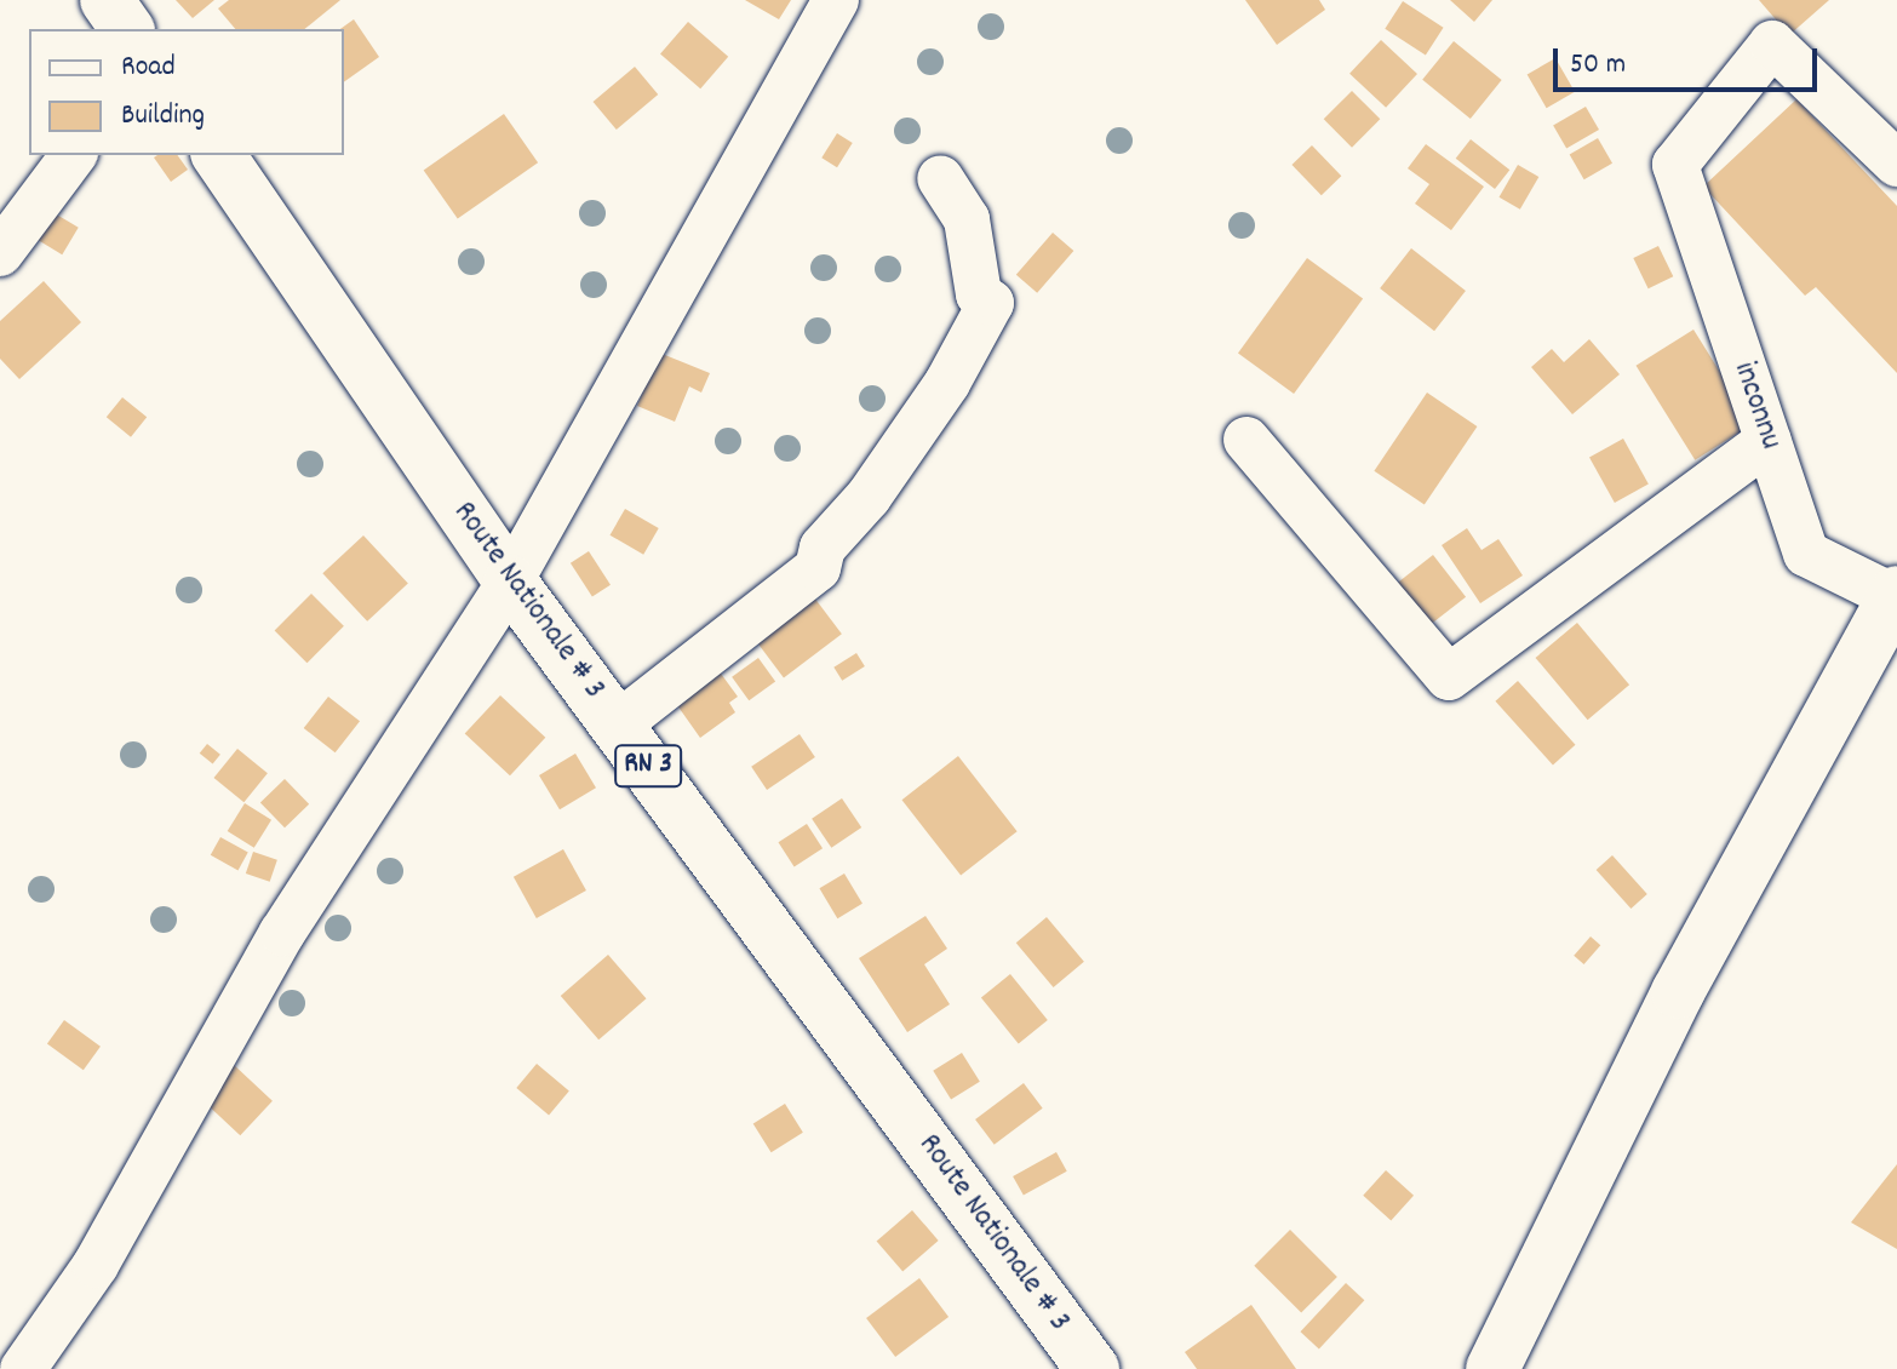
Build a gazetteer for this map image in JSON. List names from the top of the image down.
{
  "streets": {
    "main road": ["Route Nationale # 3", "RN 3"],
    "street": ["inconnu"]
  },
  "legend": ["Road", "Building"],
  "scale_bar": "50 m"
}
